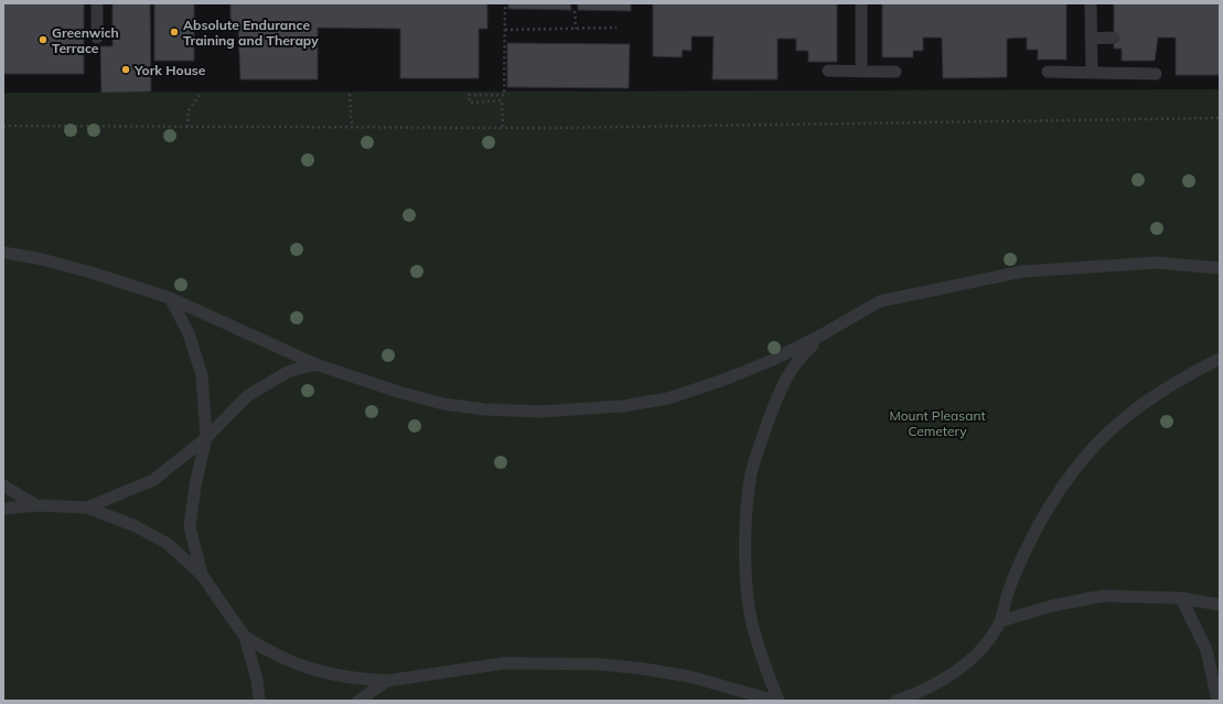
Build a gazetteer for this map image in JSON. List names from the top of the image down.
{
  "parks": ["Mount Pleasant Cemetery"],
  "places": ["Absolute Endurance Training and Therapy", "Greenwich Terrace", "York House"]
}
